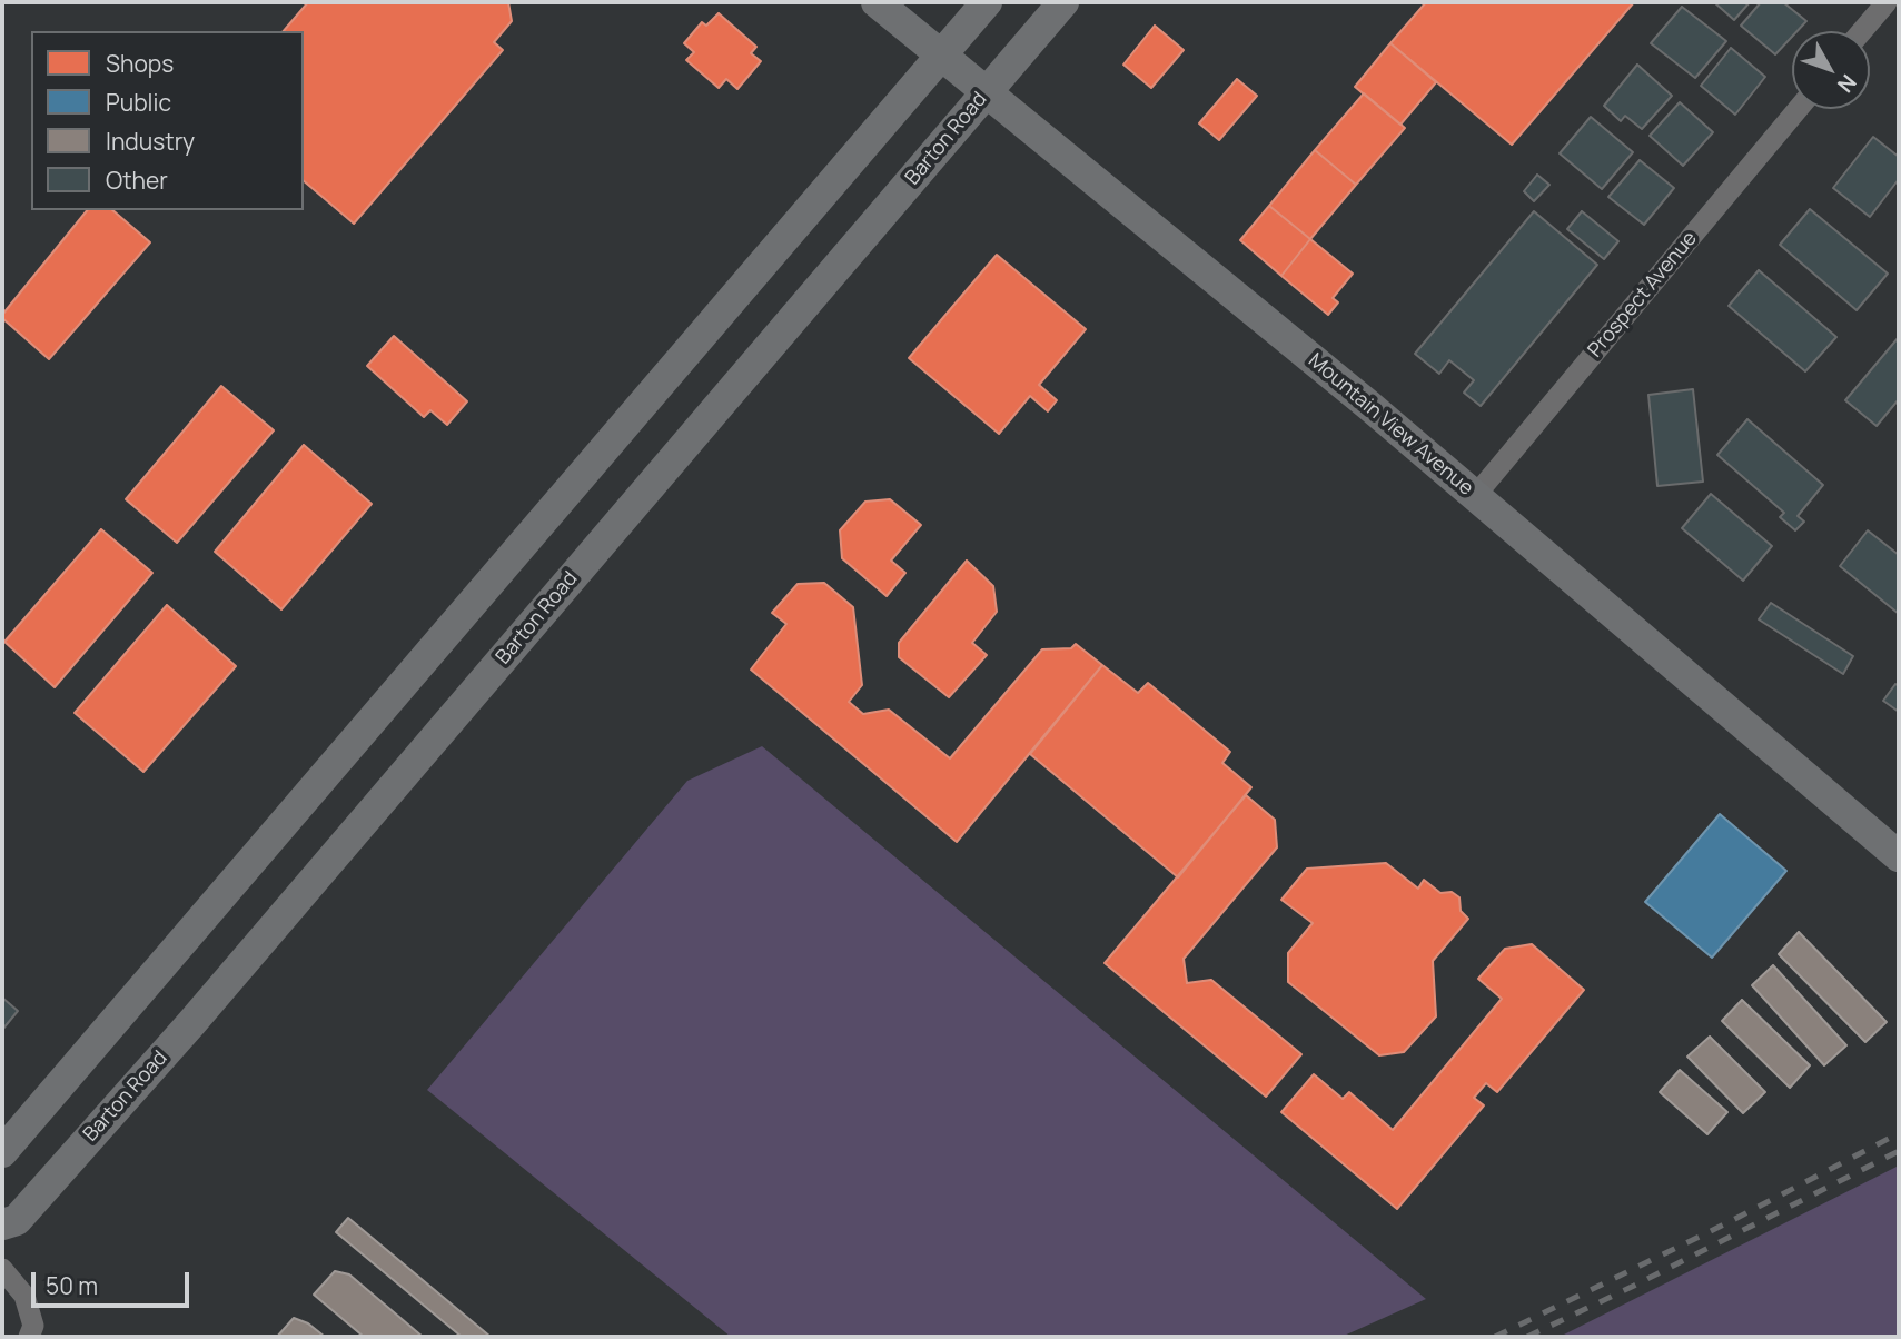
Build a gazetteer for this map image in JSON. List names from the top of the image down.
{
  "streets": {
    "main road": ["Barton Road", "Mountain View Avenue"],
    "street": ["Prospect Avenue"]
  },
  "crossings": [
    ["Barton Road", "Mountain View Avenue"],
    ["Prospect Avenue", "Mountain View Avenue"]
  ],
  "legend": [
    "Shops",
    "Public",
    "Industry",
    "Other"
  ],
  "scale_bar": "50 m",
  "north": "bottom right"
}
